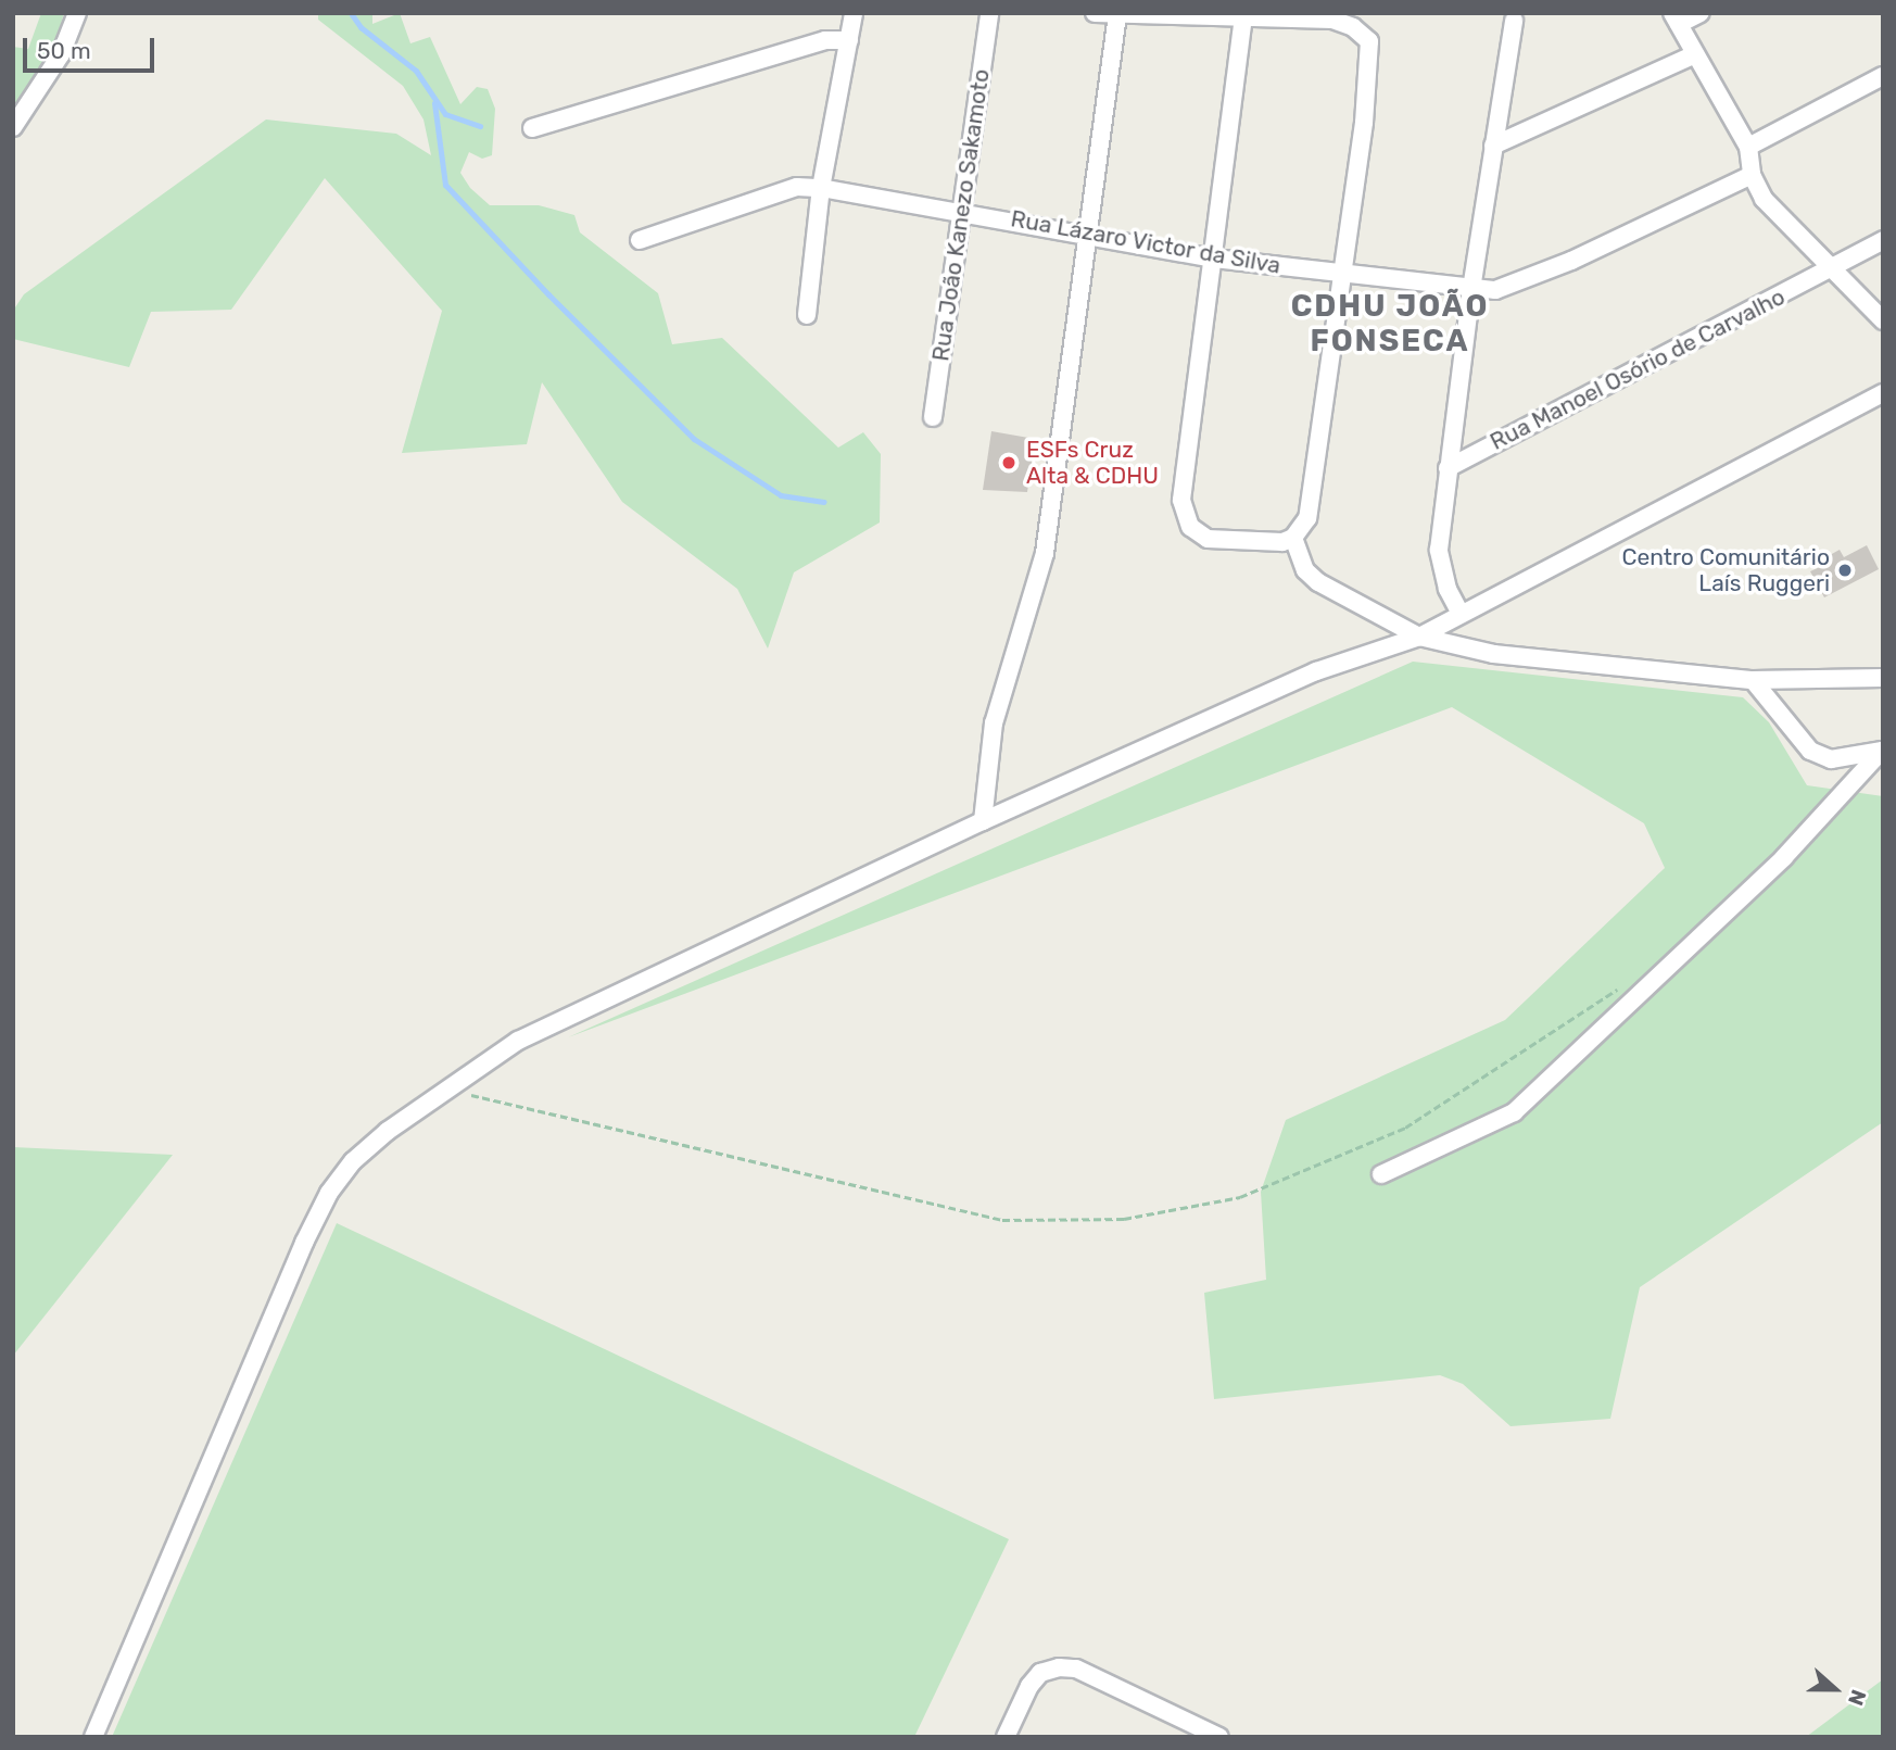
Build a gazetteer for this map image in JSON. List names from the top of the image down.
{
  "streets": {
    "street": ["Rua João Kanezo Sakamoto", "Rua Lázaro Victor da Silva", "Rua Manoel Osório de Carvalho"]
  },
  "crossings": [
    ["Rua João Kanezo Sakamoto", "Rua Lázaro Victor da Silva"]
  ],
  "districts": ["CDHU JOÃO FONSECA"],
  "places": ["ESFs Cruz Alta & CDHU", "Centro Comunitário Laís Ruggeri"],
  "scale_bar": "50 m",
  "north": "right"
}
